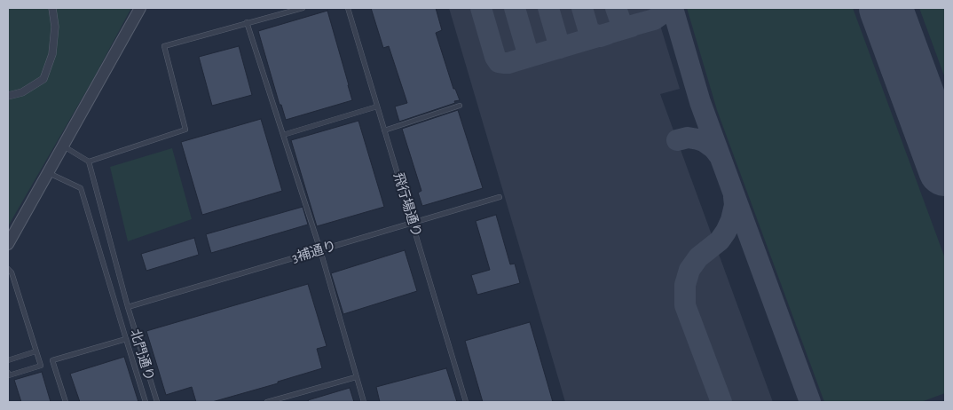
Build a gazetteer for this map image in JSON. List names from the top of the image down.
{
  "streets": {
    "lane": ["飛行場通り", "3補通り", "北門通り"]
  },
  "crossings": [
    ["飛行場通り", "3補通り"],
    ["3補通り", "北門通り"]
  ]
}
